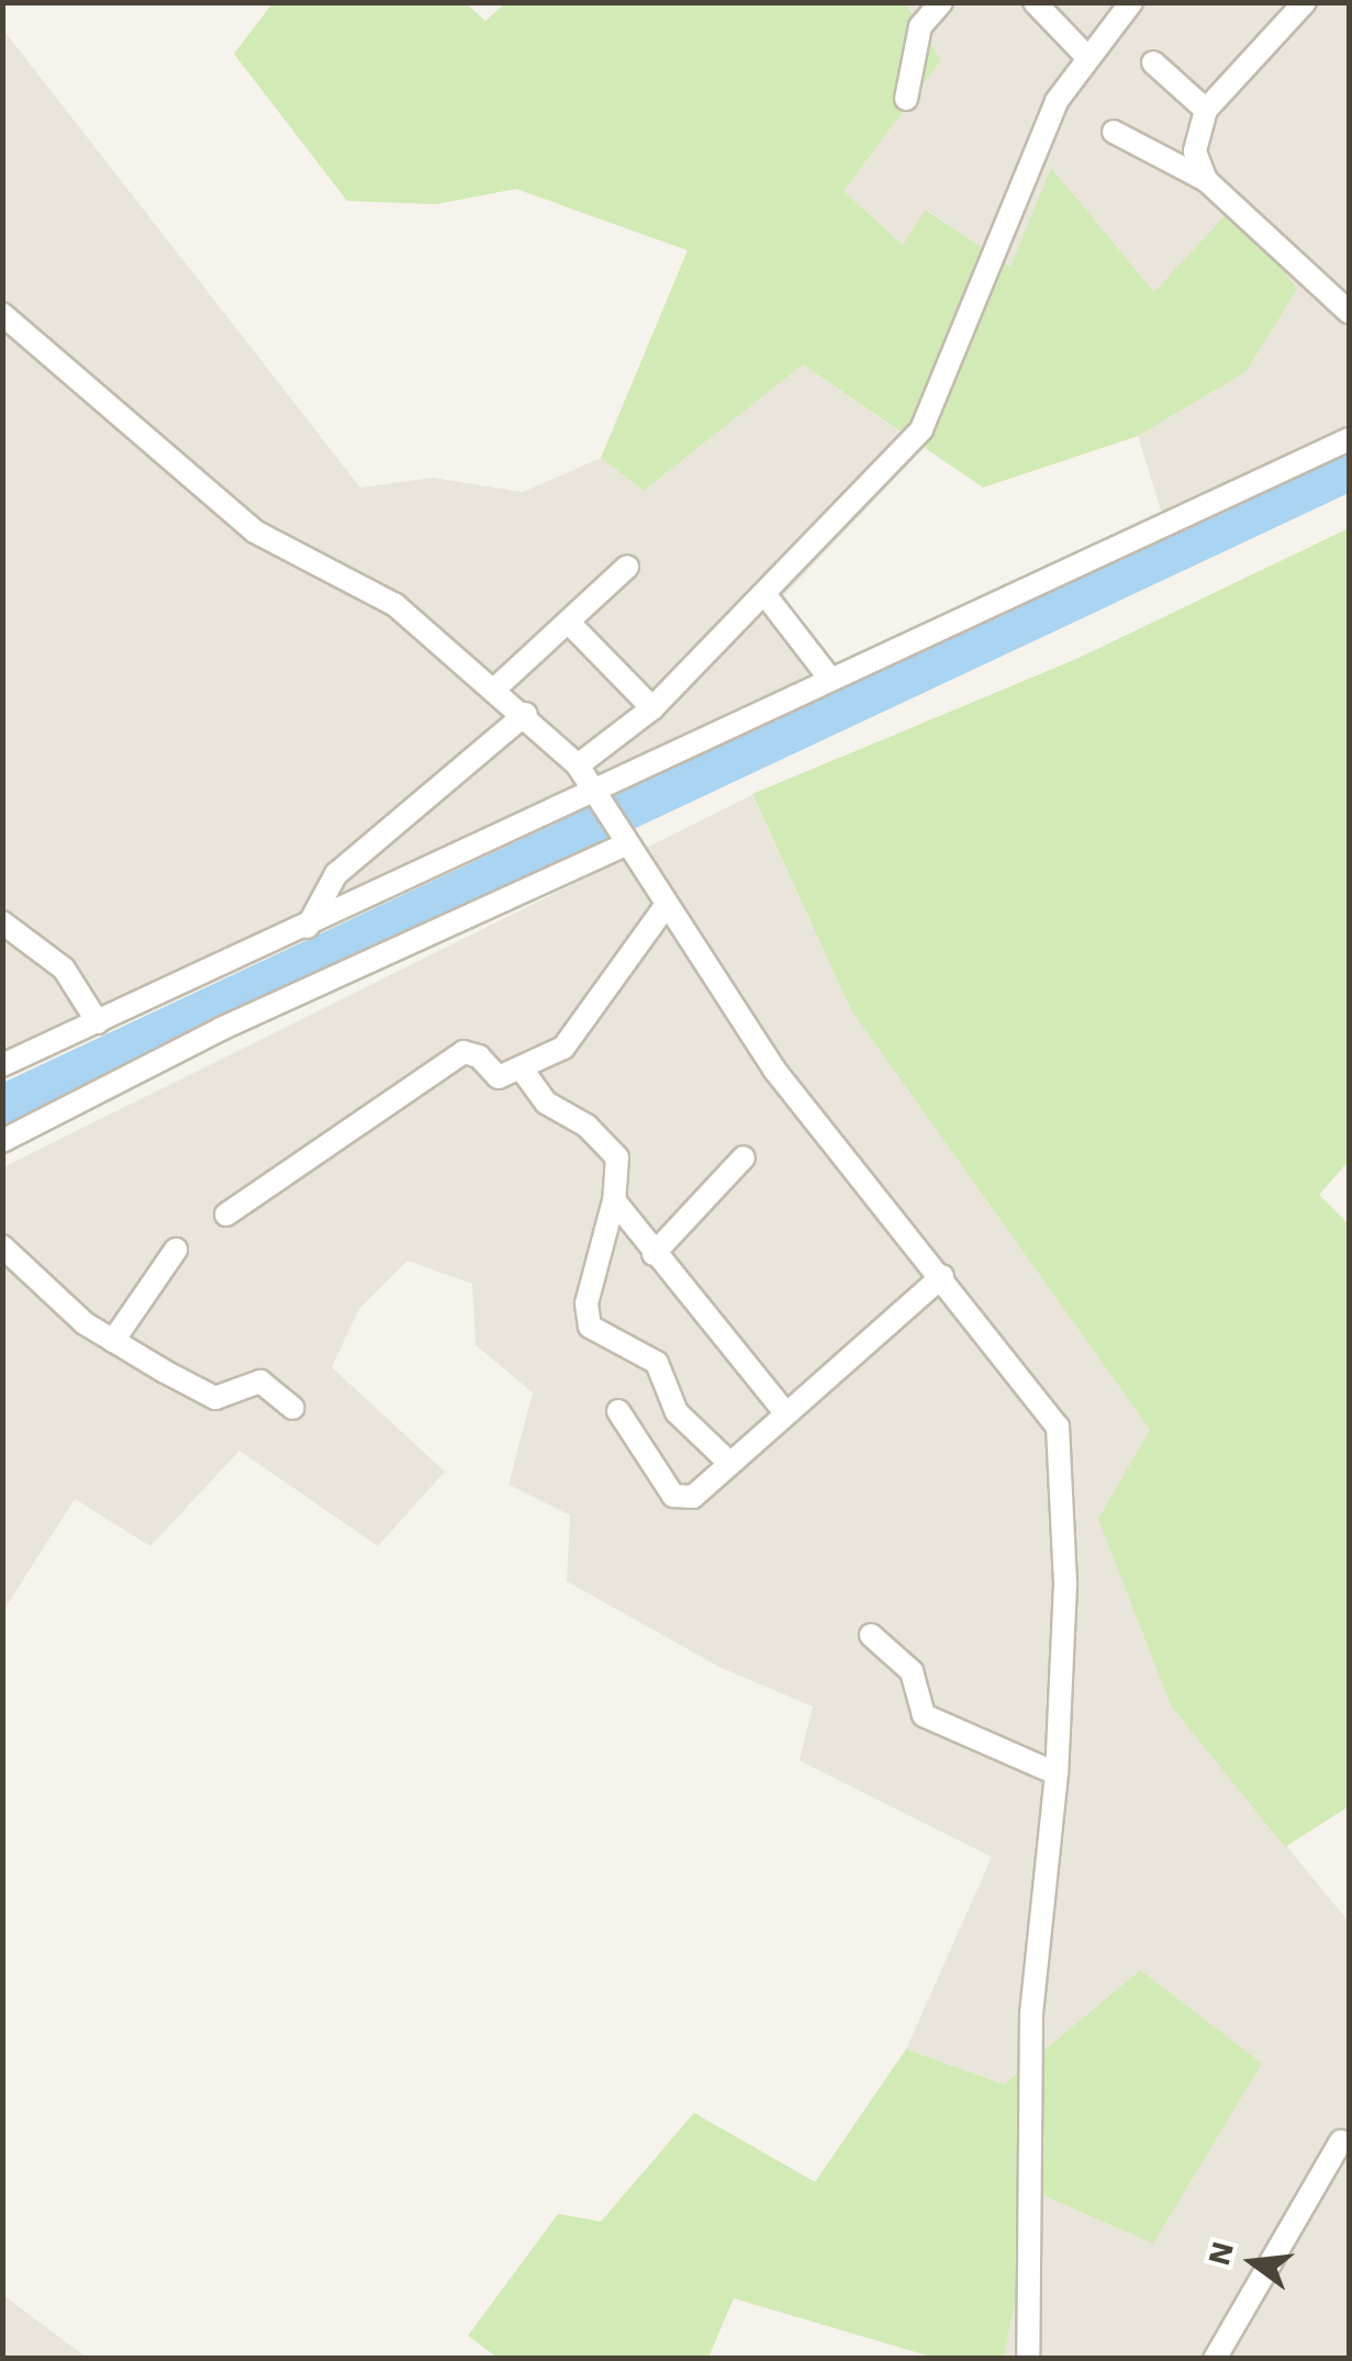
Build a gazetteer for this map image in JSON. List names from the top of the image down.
{
  "north": "left"
}
